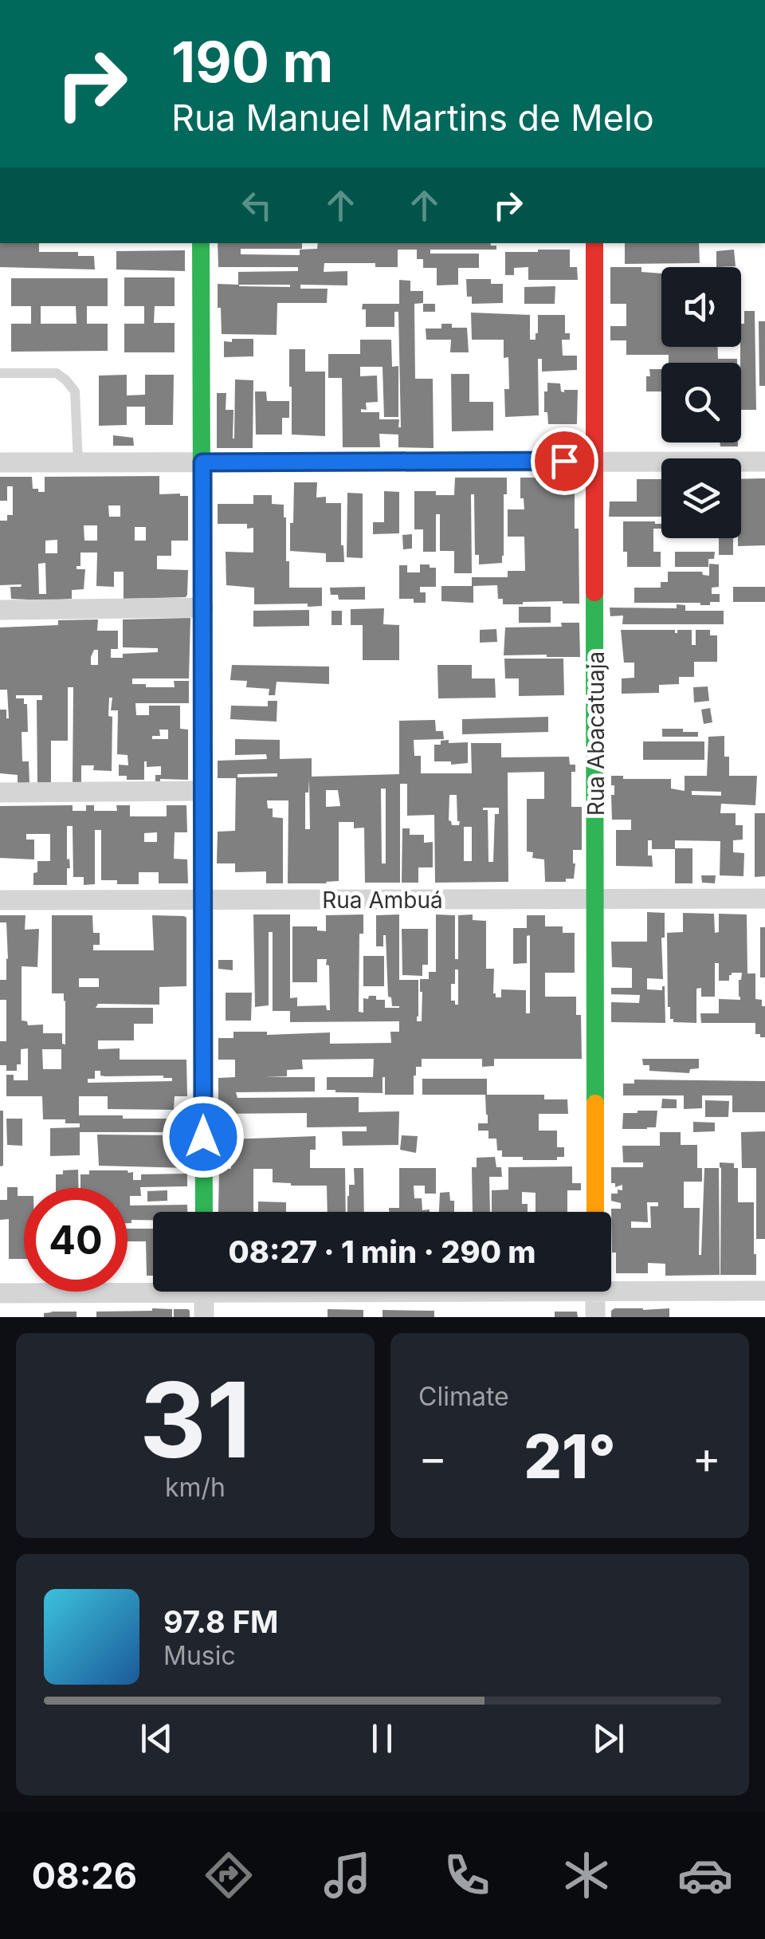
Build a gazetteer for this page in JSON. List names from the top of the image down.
{
  "streets": {
    "street": ["Rua Abacatuaja", "Rua Ambuá"]
  },
  "crossings": [
    ["Rua Abacatuaja", "Rua Ambuá"]
  ],
  "page": {
    "turn": ["190 m", "Rua Manuel Martins de Melo"],
    "limit": "40",
    "trip": "08:27 · 1 min · 290 m",
    "tile": [
      ["31", "km/h"],
      "Climate"
    ],
    "heat": ["−", "21°", "+"],
    "song": ["97.8 FM", "Music"],
    "tabs": "08:26"
  }
}
